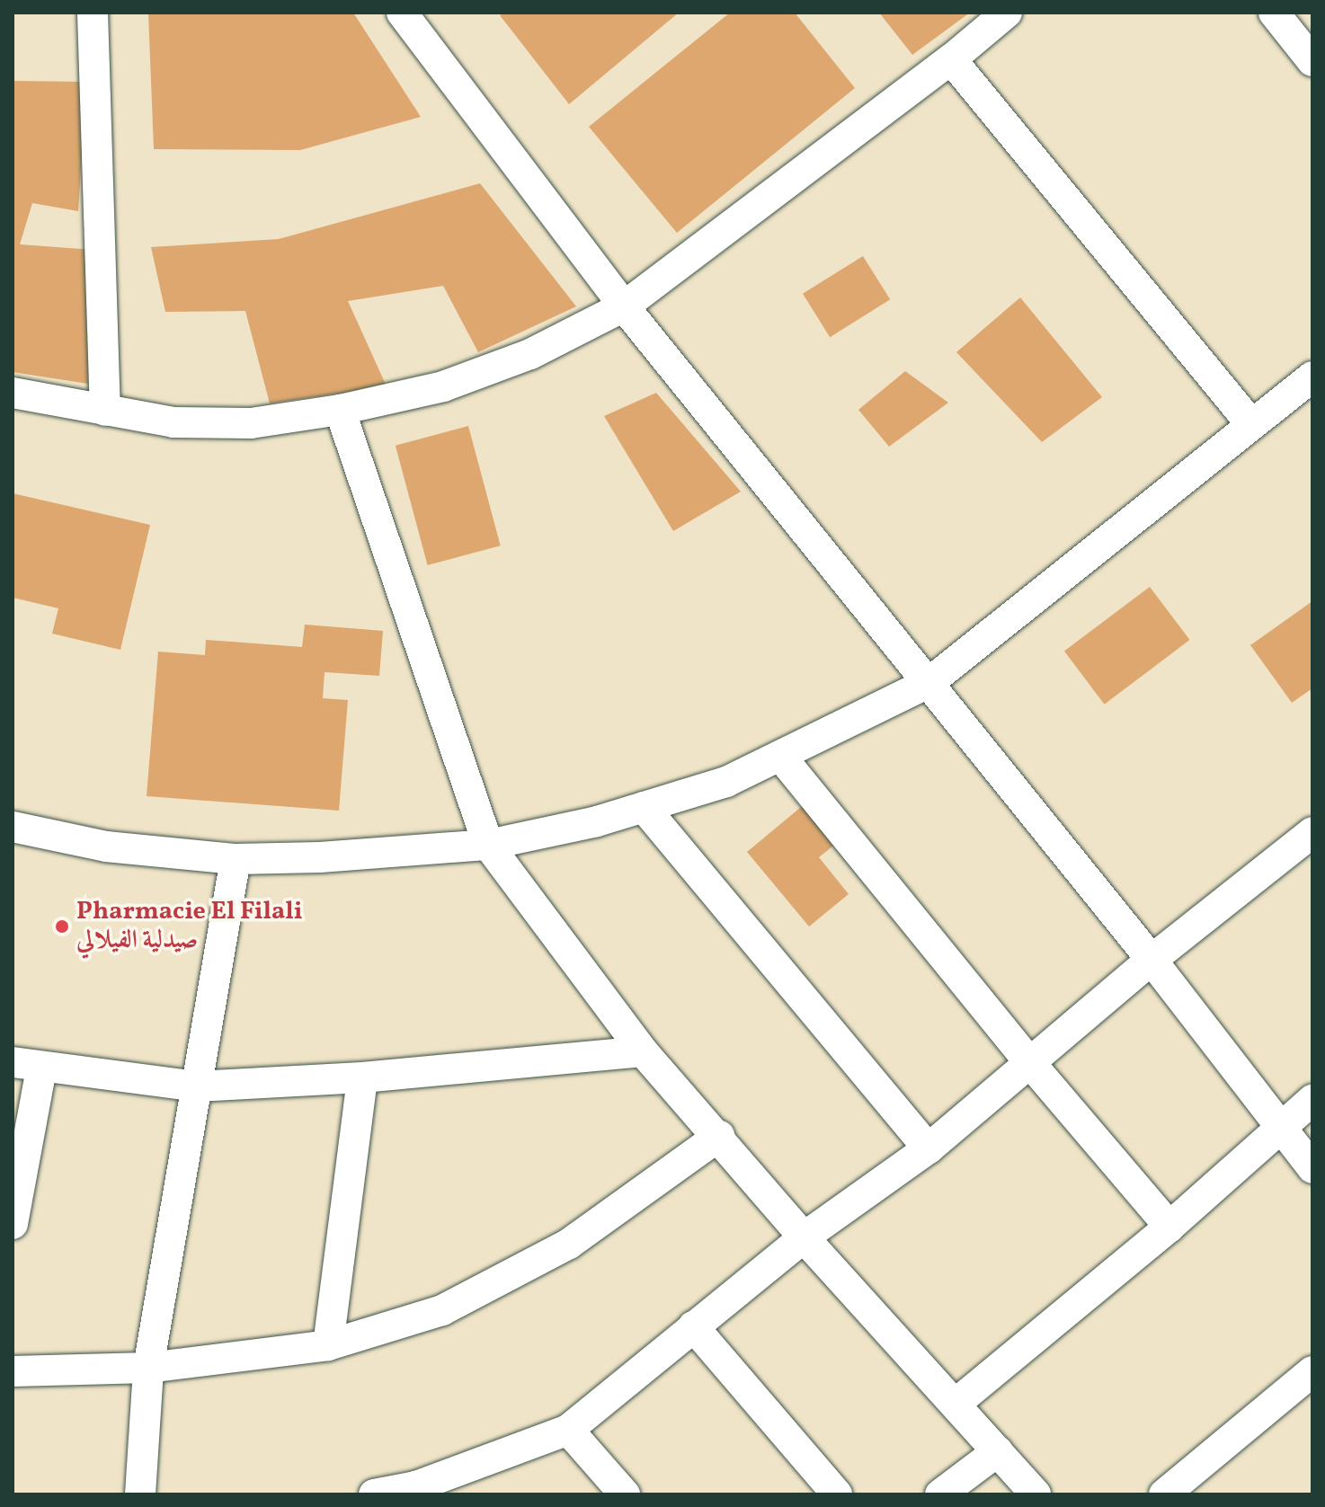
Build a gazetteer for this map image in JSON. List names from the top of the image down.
{
  "places": ["Pharmacie El Filali صيدلية الفيلالي"]
}
